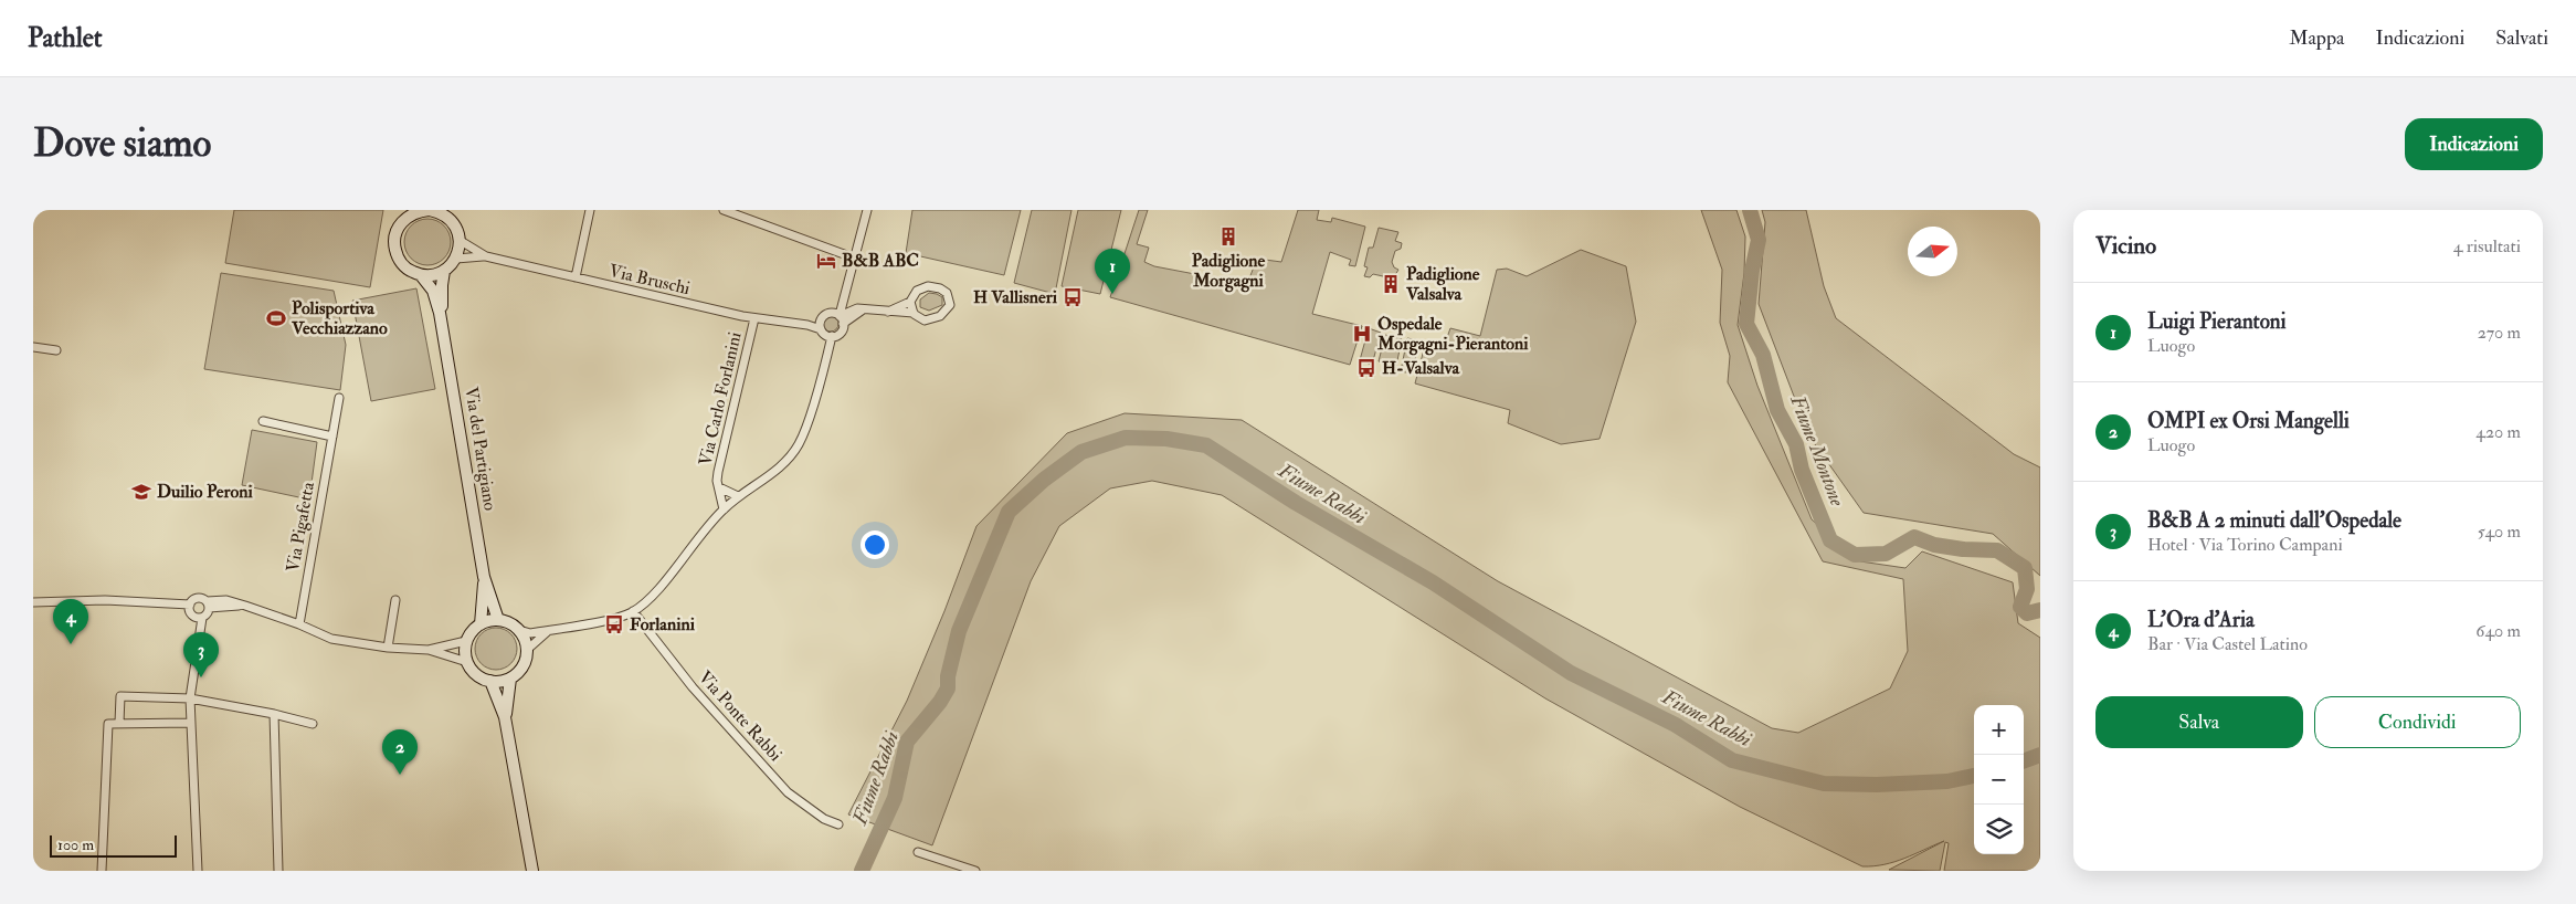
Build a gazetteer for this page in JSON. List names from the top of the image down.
{
  "streets": {
    "main road": ["Via del Partigiano"],
    "street": [
      "Via Bruschi",
      "Via Carlo Forlanini",
      "Via Pigafetta",
      "Via Ponte Rabbi"
    ]
  },
  "crossings": [
    ["Via Bruschi", "Via Carlo Forlanini"],
    ["Via Bruschi", "Via del Partigiano"]
  ],
  "water": ["Fiume Montone", "Fiume Rabbi"],
  "places": {
    "building": ["Padiglione Morgagni", "Padiglione Valsalva"],
    "hotel": ["B&B ABC"],
    "bus stop": ["H Vallisneri", "H-Valsalva", "Forlanini"],
    "sports": ["Polisportiva Vecchiazzano"],
    "hospital": ["Ospedale Morgagni-Pierantoni"],
    "school or university": ["Duilio Peroni"]
  },
  "scale_bar": "100 m",
  "north": "right",
  "page": {
    "header": "Pathlet",
    "nav": ["Mappa", "Indicazioni", "Salvati"],
    "buttons": [
      "Indicazioni",
      ["Salva", "Condividi"]
    ],
    "title": "Dove siamo",
    "heading": ["Vicino", "4 risultati"],
    "pins": [
      "1",
      "4",
      "3",
      "2"
    ],
    "list": [
      {
        "mark": "1",
        "name": "Luigi Pierantoni",
        "note": "Luogo",
        "value": "270 m"
      },
      {
        "mark": "2",
        "name": "OMPI ex Orsi Mangelli",
        "note": "Luogo",
        "value": "420 m"
      },
      {
        "mark": "3",
        "name": "B&B A 2 minuti dall'Ospedale",
        "note": "Hotel · Via Torino Campani",
        "value": "540 m"
      },
      {
        "mark": "4",
        "name": "L'Ora d'Aria",
        "note": "Bar · Via Castel Latino",
        "value": "640 m"
      }
    ],
    "map_buttons": ["+", "−"],
    "scale": "100 m"
  }
}
